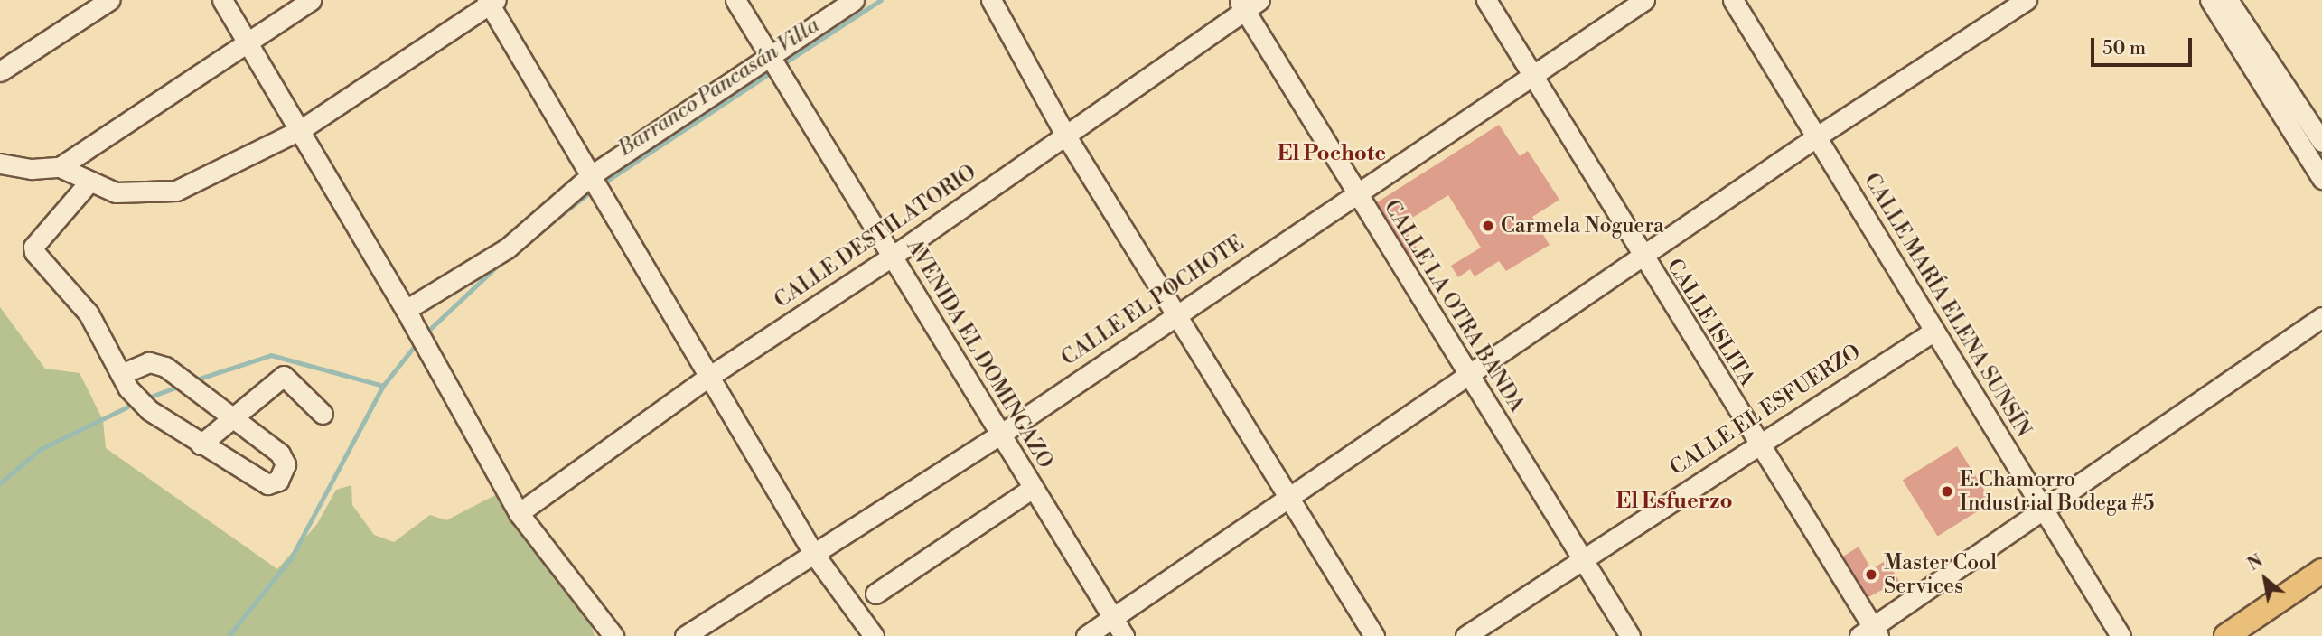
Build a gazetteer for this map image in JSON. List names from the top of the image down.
{
  "streets": {
    "street": [
      "CALLE DESTILATORIO",
      "CALLE EL POCHOTE",
      "CALLE MARÍA ELENA SUNSÍN",
      "CALLE LA OTRA BANDA",
      "CALLE ISLITA",
      "AVENIDA EL DOMINGAZO",
      "CALLE EL ESFUERZO"
    ]
  },
  "crossings": [
    ["CALLE DESTILATORIO", "CALLE LA OTRA BANDA"],
    ["CALLE DESTILATORIO", "AVENIDA EL DOMINGAZO"],
    ["CALLE EL POCHOTE", "CALLE LA OTRA BANDA"],
    ["CALLE EL POCHOTE", "CALLE ISLITA"],
    ["CALLE EL POCHOTE", "AVENIDA EL DOMINGAZO"],
    ["CALLE MARÍA ELENA SUNSÍN", "CALLE EL ESFUERZO"],
    ["CALLE LA OTRA BANDA", "CALLE EL ESFUERZO"],
    ["CALLE ISLITA", "CALLE EL ESFUERZO"]
  ],
  "districts": ["El Pochote", "El Esfuerzo"],
  "water": ["Barranco Pancasán Villa"],
  "places": ["Carmela Noguera", "E.Chamorro Industrial Bodega #5", "Master Cool Services"],
  "scale_bar": "50 m",
  "north": "top left"
}
